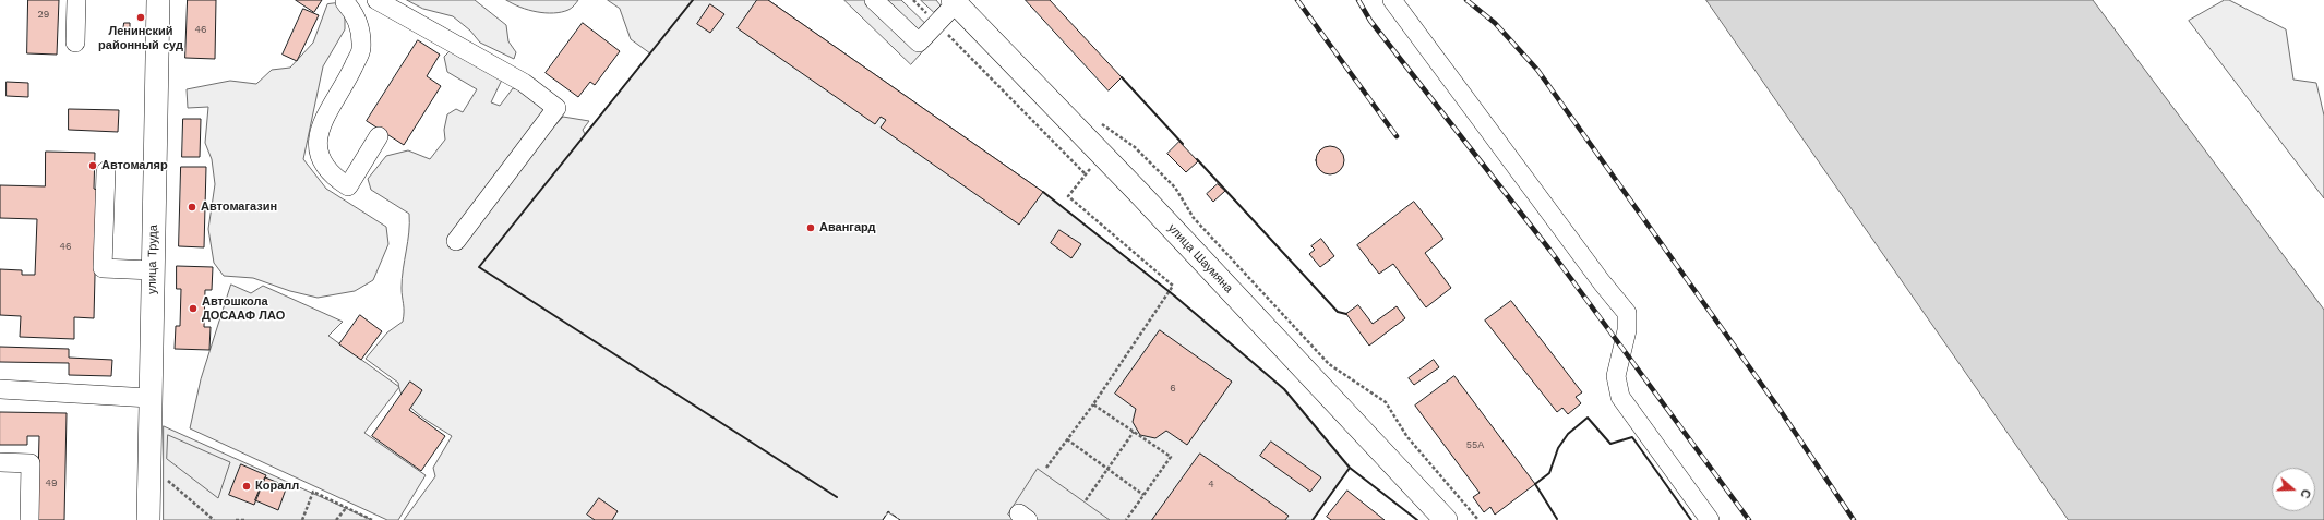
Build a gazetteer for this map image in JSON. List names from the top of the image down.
{
  "streets": {
    "main road": ["улица Шаумяна", "улица Труда"]
  },
  "places": [
    "Ленинский районный суд",
    "Автомаляр",
    "Автомагазин",
    "Авангард",
    "Автошкола ДОСААФ ЛАО",
    "Коралл"
  ],
  "house_numbers": [
    "29",
    "46",
    "46",
    "6",
    "55А",
    "49",
    "4"
  ],
  "north": "right"
}
